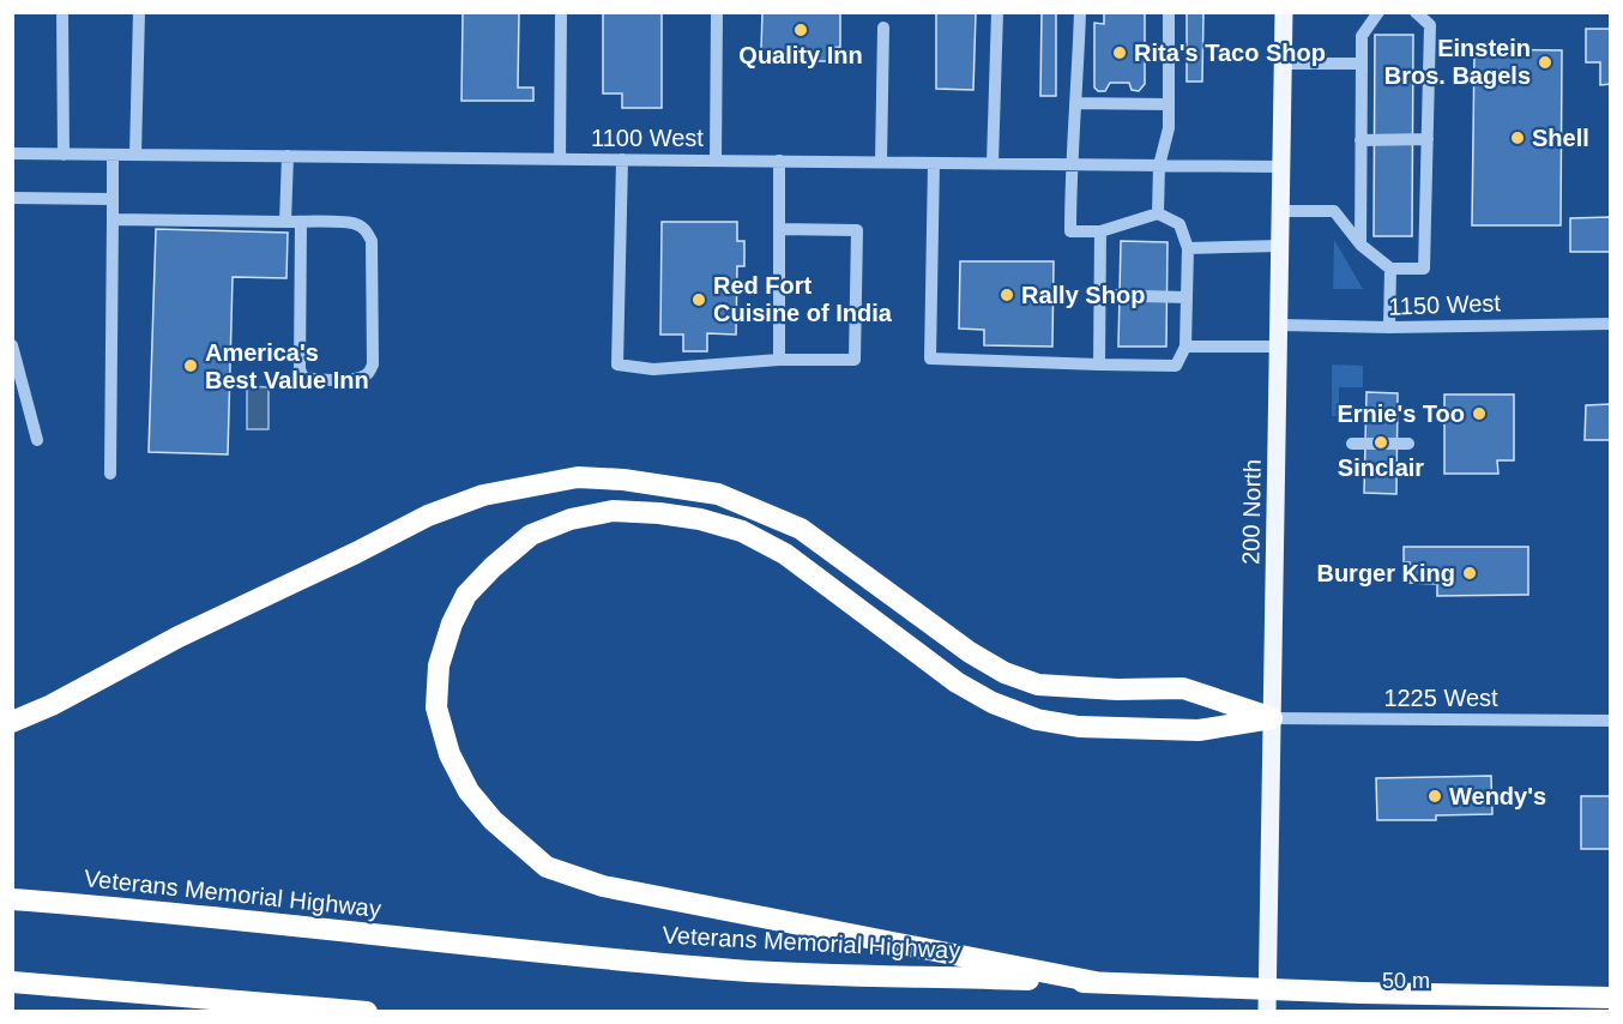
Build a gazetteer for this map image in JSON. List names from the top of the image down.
{
  "streets": {
    "highway": ["Veterans Memorial Highway"],
    "main road": ["200 North"],
    "street": ["1100 West", "1150 West", "1225 West"]
  },
  "crossings": [
    ["1100 West", "200 North"],
    ["1150 West", "200 North"],
    ["200 North", "1225 West"]
  ],
  "places": [
    "Quality Inn",
    "Rita's Taco Shop",
    "Einstein Bros. Bagels",
    "Shell",
    "Rally Shop",
    "Red Fort Cuisine of India",
    "America's Best Value Inn",
    "Ernie's Too",
    "Sinclair",
    "Burger King",
    "Wendy's"
  ],
  "scale_bar": "50 m"
}
